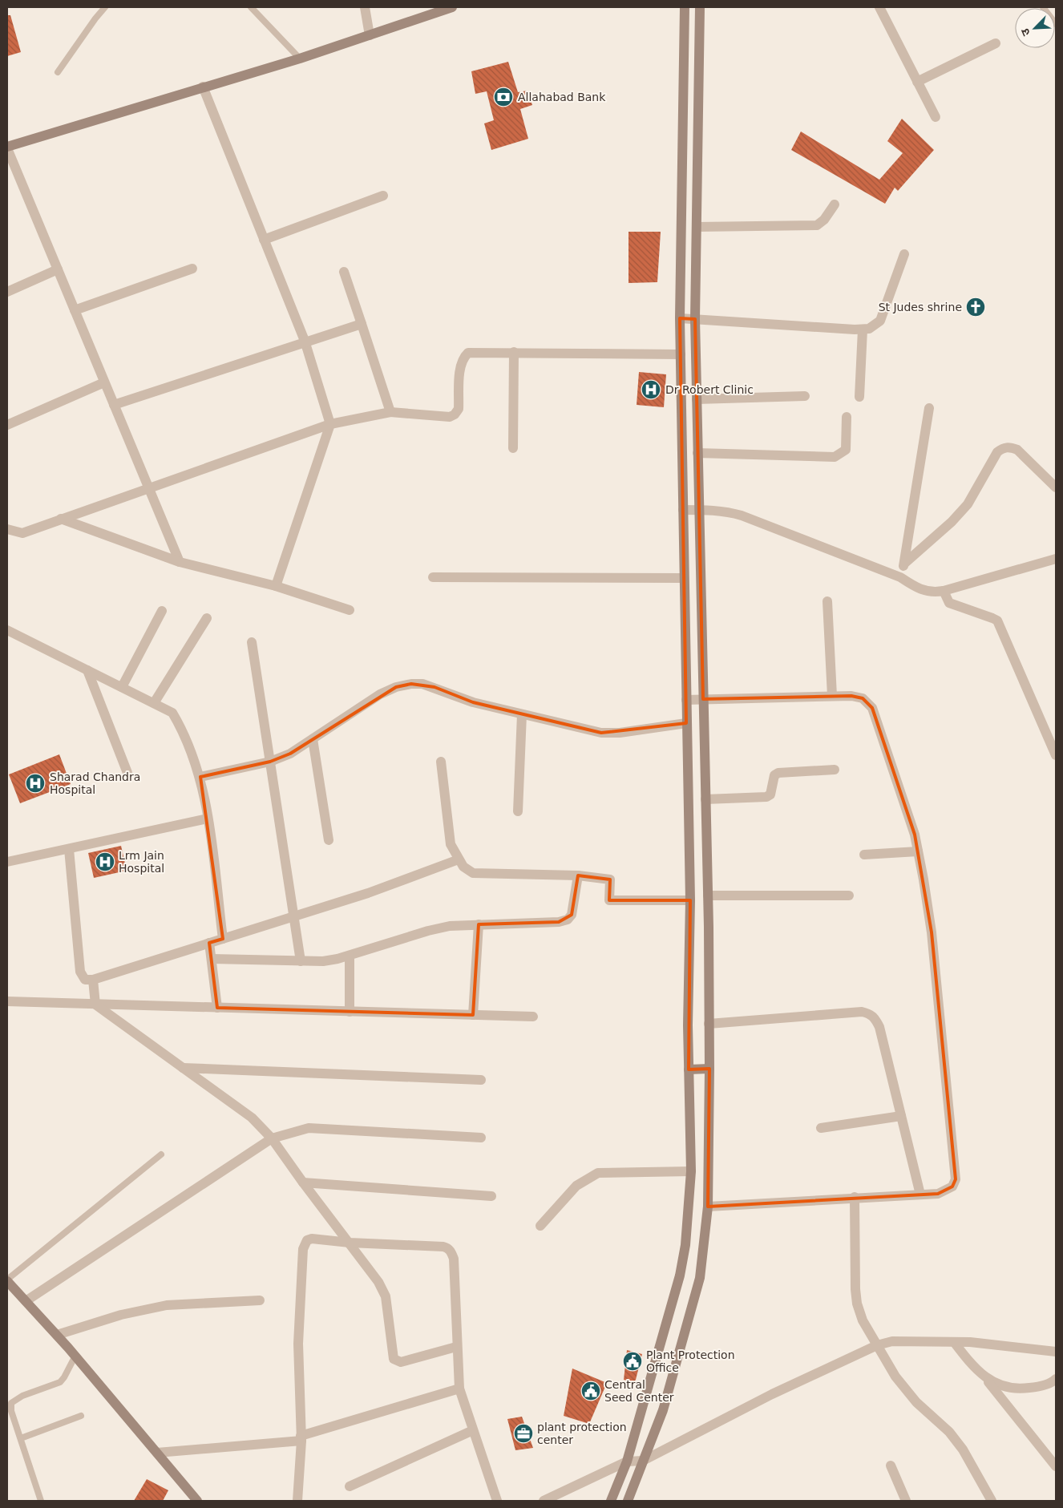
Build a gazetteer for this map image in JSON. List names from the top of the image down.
{
  "places": {
    "bank": ["Allahabad Bank"],
    "church": ["St Judes shrine"],
    "hospital": ["Dr Robert Clinic", "Sharad Chandra Hospital", "Lrm Jain Hospital"],
    "public building": ["Plant Protection Office", "Central Seed Center"],
    "office": ["plant protection center"]
  },
  "north": "bottom left"
}
